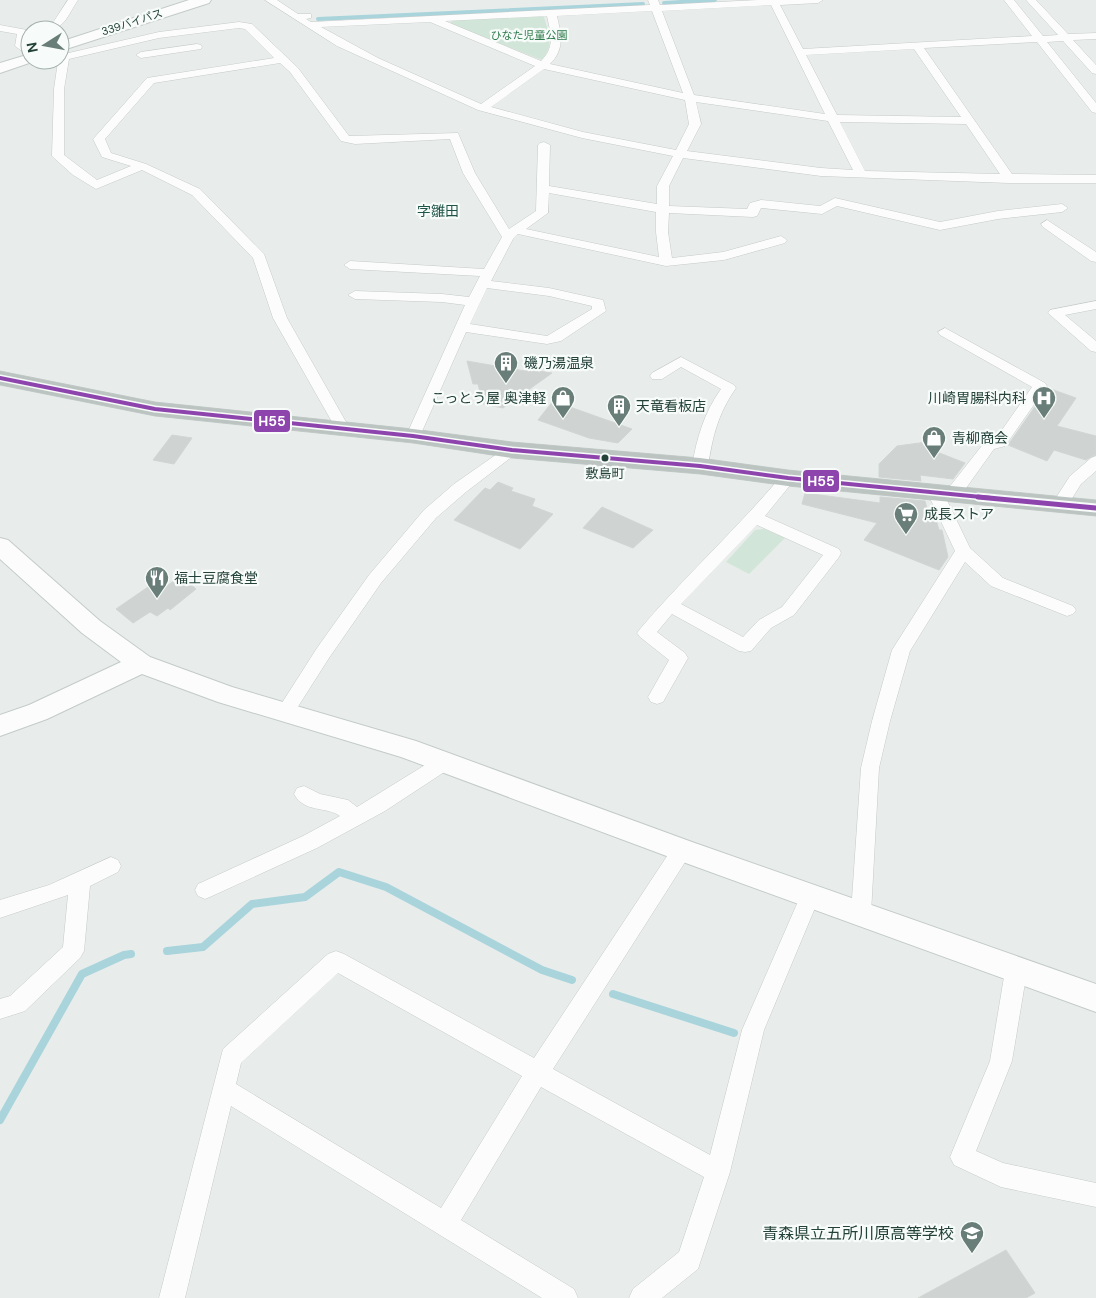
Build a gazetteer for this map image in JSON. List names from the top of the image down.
{
  "streets": {
    "street": ["339バイパス"]
  },
  "districts": ["字雛田"],
  "parks": ["ひなた児童公園"],
  "places": {
    "building": ["磯乃湯温泉", "天竜看板店"],
    "shop": ["こっとう屋 奥津軽", "青柳商会"],
    "hospital": ["川崎胃腸科内科"],
    "other": ["敷島町"],
    "supermarket": ["成長ストア"],
    "restaurant": ["福士豆腐食堂"],
    "school or university": ["青森県立五所川原高等学校"]
  },
  "lines": ["transit line H55"],
  "north": "left"
}
